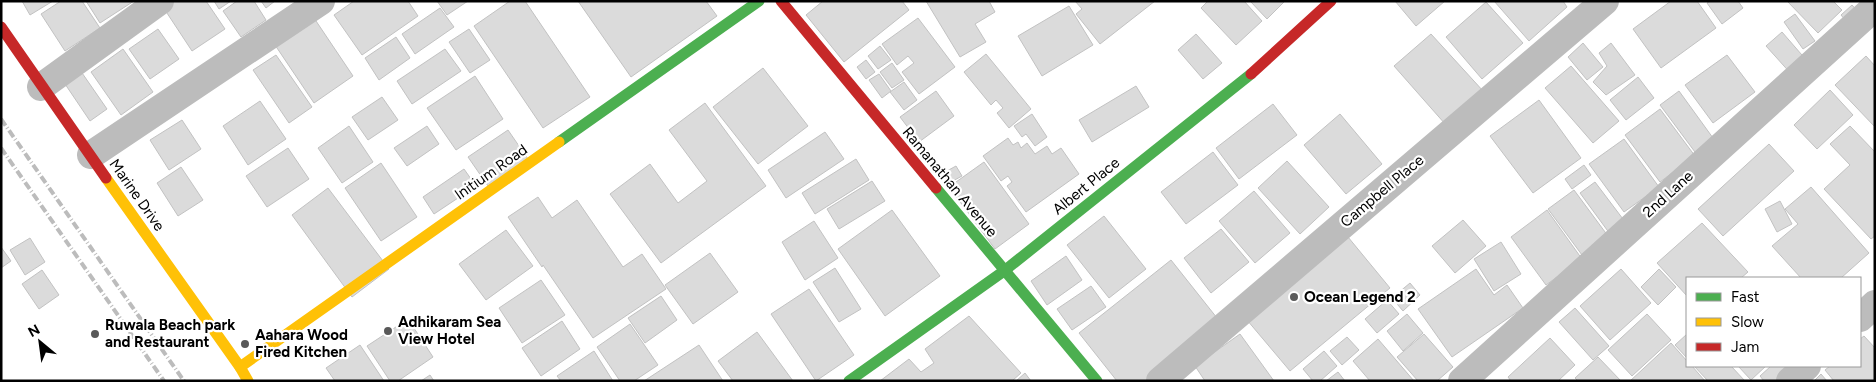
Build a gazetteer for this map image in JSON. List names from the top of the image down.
{
  "streets": {
    "street": [
      "Initium Road",
      "Ramanathan Avenue",
      "Albert Place",
      "Campbell Place",
      "2nd Lane",
      "Marine Drive"
    ]
  },
  "crossings": [
    ["Initium Road", "Marine Drive"],
    ["Ramanathan Avenue", "Albert Place"]
  ],
  "places": [
    "Ocean Legend 2",
    "Adhikaram Sea View Hotel",
    "Ruwala Beach park and Restaurant",
    "Aahara Wood Fired Kitchen"
  ],
  "legend": ["Fast", "Slow", "Jam"],
  "north": "top left"
}
